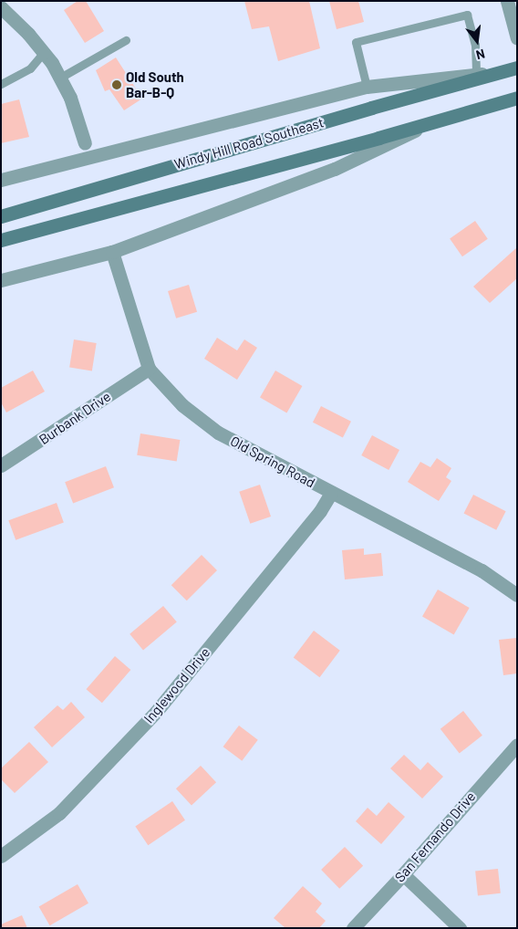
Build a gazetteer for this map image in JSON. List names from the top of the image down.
{
  "streets": {
    "main road": ["Windy Hill Road Southeast"],
    "street": [
      "Burbank Drive",
      "Old Spring Road",
      "Inglewood Drive",
      "San Fernando Drive"
    ]
  },
  "crossings": [
    ["Windy Hill Road Southeast", "Old Spring Road"],
    ["Burbank Drive", "Old Spring Road"],
    ["Old Spring Road", "Inglewood Drive"]
  ],
  "places": ["Old South Bar-B-Q"],
  "north": "bottom"
}
